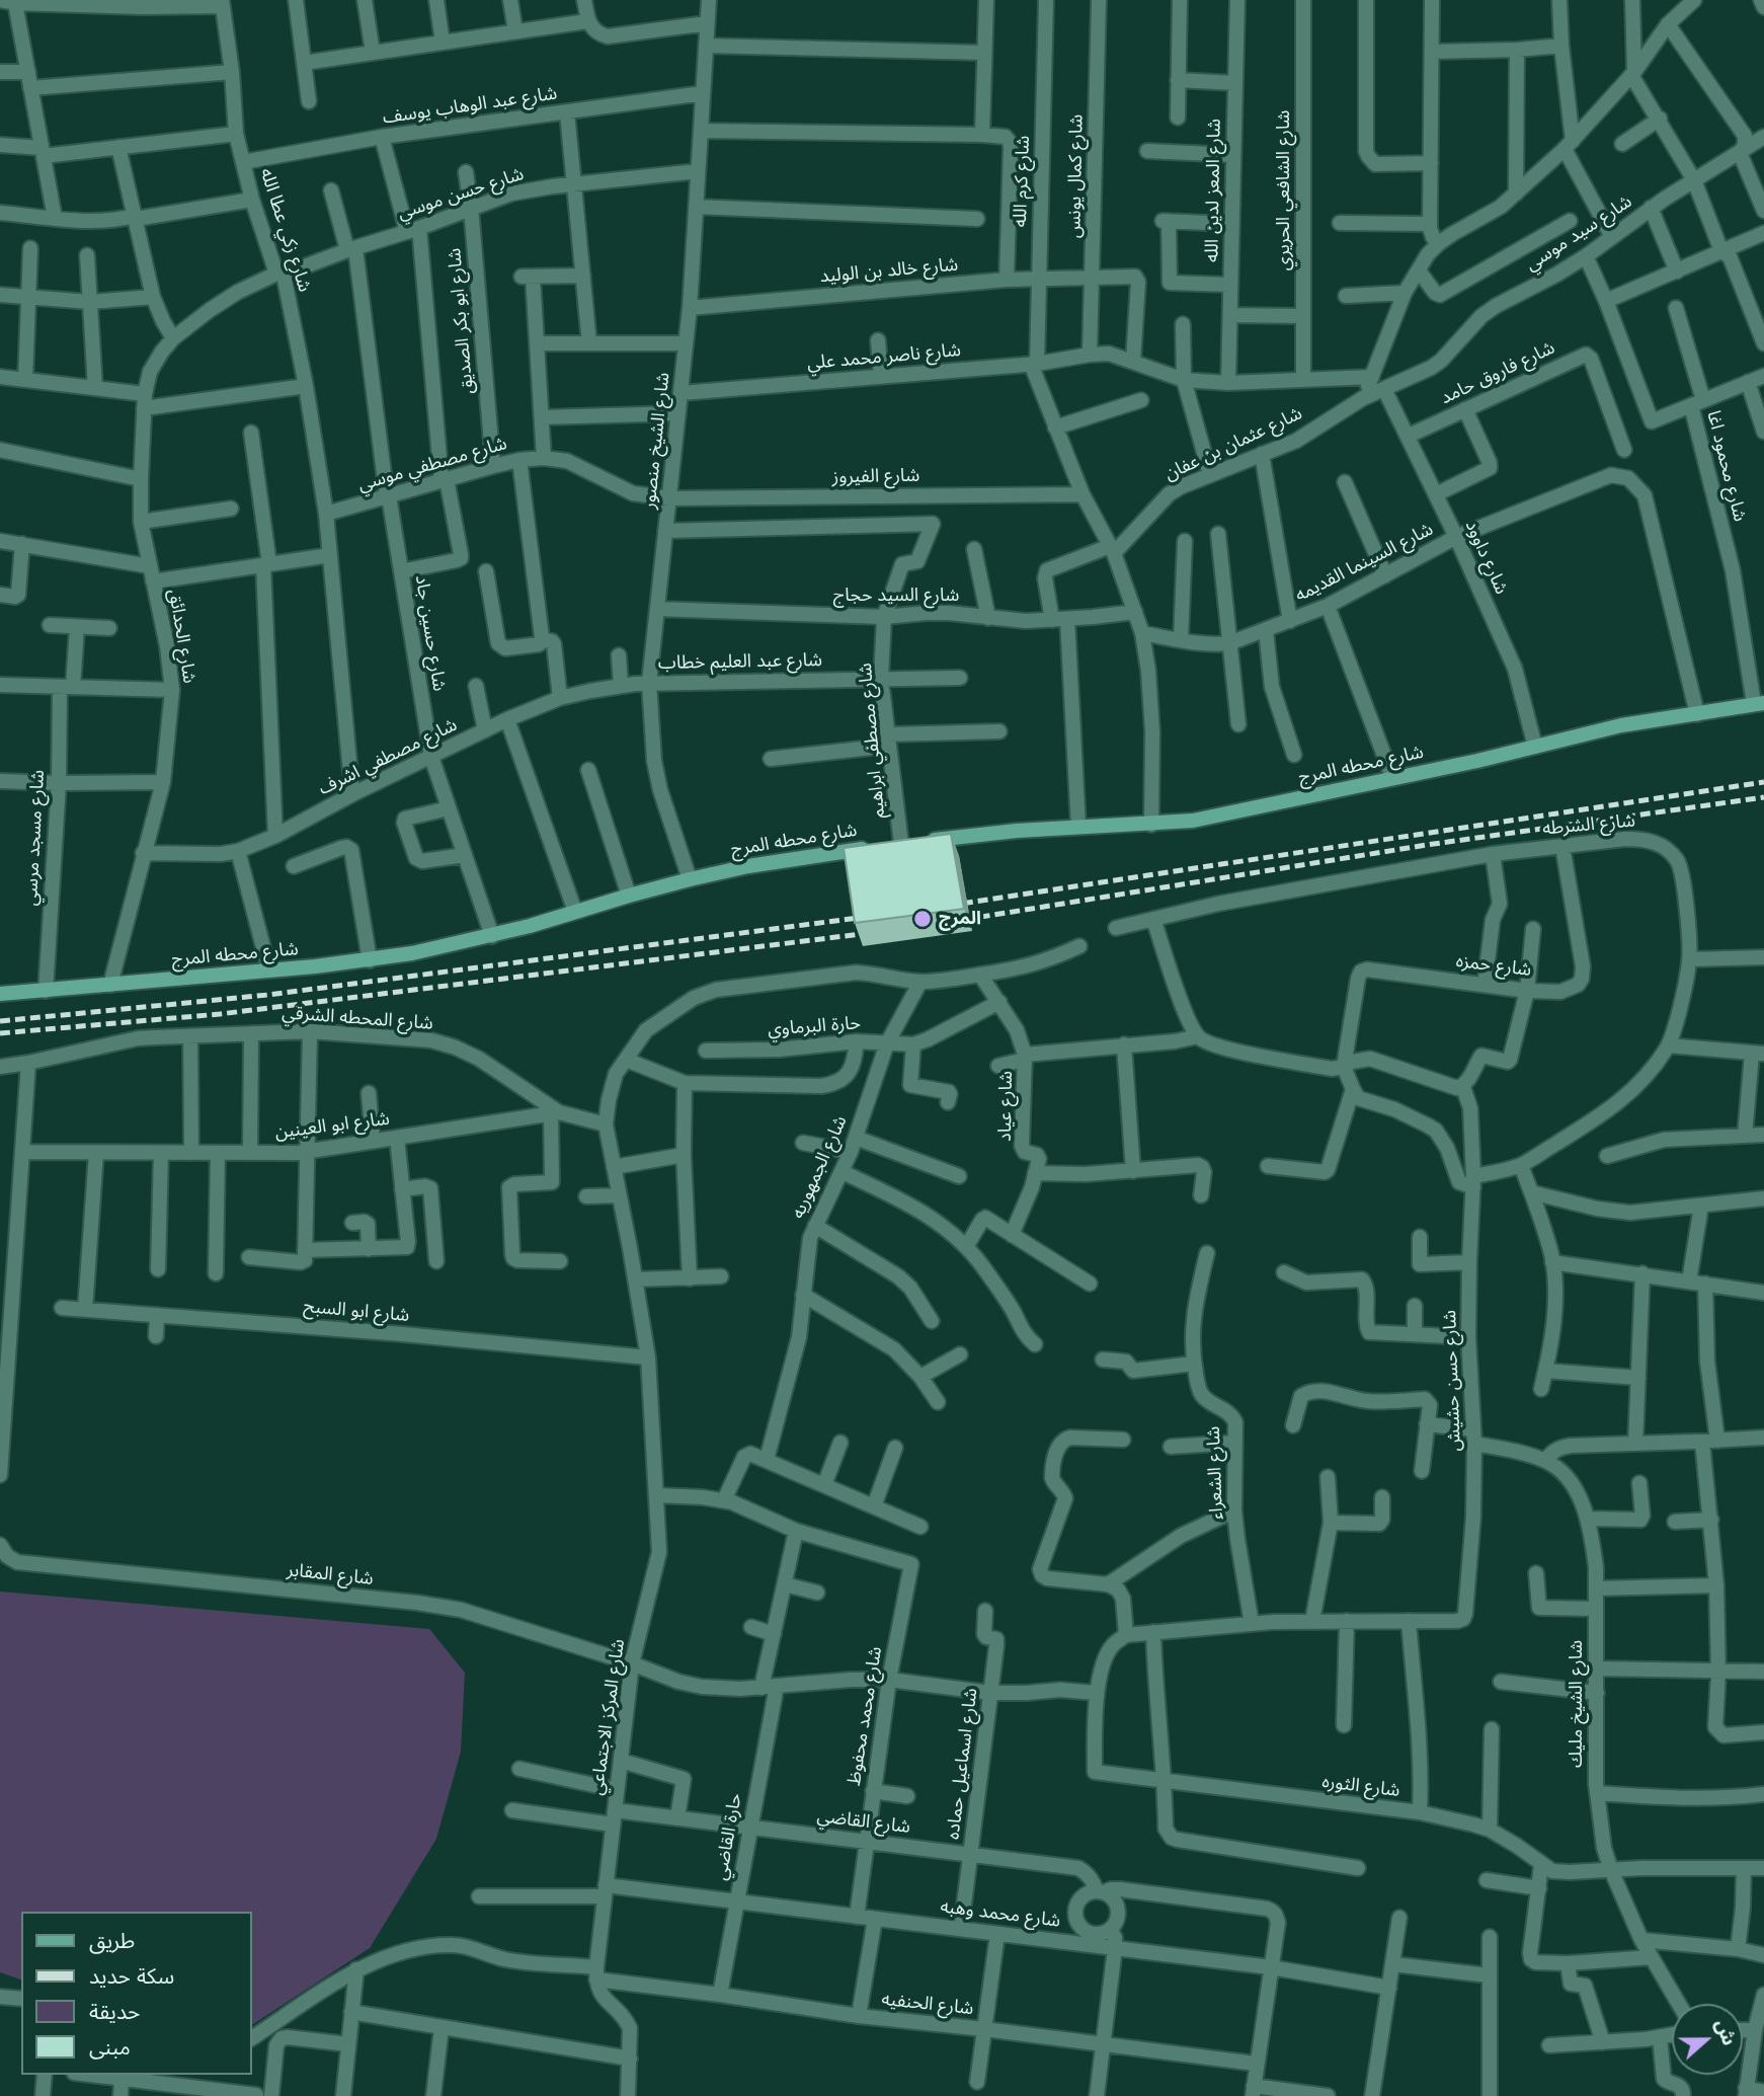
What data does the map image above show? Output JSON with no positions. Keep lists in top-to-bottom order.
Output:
{
  "streets": {
    "main road": ["شارع محطه المرج"],
    "street": [
      "شارع عبد الوهاب يوسف",
      "شارع كمال يونس",
      "شارع كرم الله",
      "شارع المعز لدين الله",
      "شارع الشافعي الحريري",
      "شارع حسن موسي",
      "شارع زكي عطا الله",
      "شارع سيد موسي",
      "شارع خالد بن الوليد",
      "شارع ابو بكر الصديق",
      "شارع ناصر محمد علي",
      "شارع فاروق حامد",
      "شارع الشيخ منصور",
      "شارع عثمان بن عفان",
      "شارع مصطفي موسي",
      "شارع محمود اغا",
      "شارع الفيروز",
      "شارع داوود",
      "شارع السينما القديمه",
      "شارع السيد حجاج",
      "شارع حسين جاد",
      "شارع الحدائق",
      "شارع عبد العليم خطاب",
      "شارع مصطفي ابراهيم",
      "شارع مصطفي اشرف",
      "شارع الشرطه",
      "شارع مسجد مرسي",
      "شارع حمزه",
      "شارع المحطه الشرقي",
      "حارة البرماوي",
      "شارع عياد",
      "شارع ابو العينين",
      "شارع الجمهوريه",
      "شارع ابو السبح",
      "شارع حسن حشيش",
      "شارع الشعراء",
      "شارع المقابر",
      "شارع الشيخ مليك",
      "شارع محمد محفوظ",
      "شارع المركز الاجتماعي",
      "شارع اسماعيل حماده",
      "شارع الثوره",
      "شارع القاضي",
      "حارة القاضي",
      "شارع محمد وهبه",
      "شارع الحنفيه"
    ]
  },
  "crossings": [
    ["شارع عبد الوهاب يوسف", "شارع زكي عطا الله"],
    ["شارع عبد الوهاب يوسف", "شارع الشيخ منصور"],
    ["شارع كمال يونس", "شارع خالد بن الوليد"],
    ["شارع كمال يونس", "شارع ناصر محمد علي"],
    ["شارع كرم الله", "شارع خالد بن الوليد"],
    ["شارع كرم الله", "شارع ناصر محمد علي"],
    ["شارع المعز لدين الله", "شارع ناصر محمد علي"],
    ["شارع الشافعي الحريري", "شارع ناصر محمد علي"],
    ["شارع حسن موسي", "شارع زكي عطا الله"],
    ["شارع حسن موسي", "شارع ابو بكر الصديق"],
    ["شارع حسن موسي", "شارع الشيخ منصور"],
    ["شارع حسن موسي", "شارع حسين جاد"],
    ["شارع حسن موسي", "شارع الحدائق"],
    ["شارع زكي عطا الله", "شارع مصطفي موسي"],
    ["شارع زكي عطا الله", "شارع الحدائق"],
    ["شارع زكي عطا الله", "شارع مصطفي اشرف"],
    ["شارع سيد موسي", "شارع عثمان بن عفان"],
    ["شارع سيد موسي", "شارع داوود"],
    ["شارع خالد بن الوليد", "شارع ناصر محمد علي"],
    ["شارع خالد بن الوليد", "شارع الشيخ منصور"],
    ["شارع ابو بكر الصديق", "شارع مصطفي موسي"],
    ["شارع ناصر محمد علي", "شارع الشيخ منصور"],
    ["شارع فاروق حامد", "شارع داوود"],
    ["شارع الشيخ منصور", "شارع مصطفي موسي"],
    ["شارع الشيخ منصور", "شارع الفيروز"],
    ["شارع الشيخ منصور", "شارع السيد حجاج"],
    ["شارع الشيخ منصور", "شارع عبد العليم خطاب"],
    ["شارع الشيخ منصور", "شارع مصطفي ابراهيم"],
    ["شارع الشيخ منصور", "شارع مصطفي اشرف"],
    ["شارع الشيخ منصور", "شارع محطه المرج"],
    ["شارع عثمان بن عفان", "شارع داوود"],
    ["شارع مصطفي موسي", "شارع الفيروز"],
    ["شارع مصطفي موسي", "شارع حسين جاد"],
    ["شارع محمود اغا", "شارع محطه المرج"],
    ["شارع داوود", "شارع السينما القديمه"],
    ["شارع داوود", "شارع محطه المرج"],
    ["شارع السينما القديمه", "شارع محطه المرج"],
    ["شارع السيد حجاج", "شارع مصطفي ابراهيم"],
    ["شارع حسين جاد", "شارع مصطفي اشرف"],
    ["شارع حسين جاد", "شارع محطه المرج"],
    ["شارع الحدائق", "شارع مصطفي اشرف"],
    ["شارع الحدائق", "شارع محطه المرج"],
    ["شارع عبد العليم خطاب", "شارع مصطفي ابراهيم"],
    ["شارع عبد العليم خطاب", "شارع مصطفي اشرف"],
    ["شارع مصطفي ابراهيم", "شارع محطه المرج"],
    ["شارع محطه المرج", "شارع مسجد مرسي"],
    ["شارع الشرطه", "شارع حمزه"],
    ["شارع الشرطه", "شارع حسن حشيش"],
    ["شارع المحطه الشرقي", "شارع ابو العينين"],
    ["شارع المحطه الشرقي", "شارع المركز الاجتماعي"],
    ["حارة البرماوي", "شارع عياد"],
    ["حارة البرماوي", "شارع الجمهوريه"],
    ["شارع ابو السبح", "شارع المركز الاجتماعي"],
    ["شارع حسن حشيش", "شارع الشعراء"],
    ["شارع حسن حشيش", "شارع الشيخ مليك"],
    ["شارع المقابر", "شارع محمد محفوظ"],
    ["شارع المقابر", "شارع المركز الاجتماعي"],
    ["شارع المقابر", "شارع اسماعيل حماده"],
    ["شارع المقابر", "شارع الثوره"],
    ["شارع المقابر", "حارة القاضي"],
    ["شارع الشيخ مليك", "شارع الثوره"],
    ["شارع محمد محفوظ", "شارع القاضي"],
    ["شارع محمد محفوظ", "حارة القاضي"],
    ["شارع محمد محفوظ", "شارع محمد وهبه"],
    ["شارع المركز الاجتماعي", "شارع القاضي"],
    ["شارع المركز الاجتماعي", "شارع محمد وهبه"],
    ["شارع المركز الاجتماعي", "شارع الحنفيه"],
    ["شارع اسماعيل حماده", "شارع القاضي"],
    ["شارع اسماعيل حماده", "شارع محمد وهبه"],
    ["شارع القاضي", "حارة القاضي"],
    ["حارة القاضي", "شارع محمد وهبه"],
    ["حارة القاضي", "شارع الحنفيه"]
  ],
  "places": ["المرج"],
  "legend": [
    "طريق",
    "سكة حديد",
    "حديقة",
    "مبنى"
  ],
  "north": "right"
}
